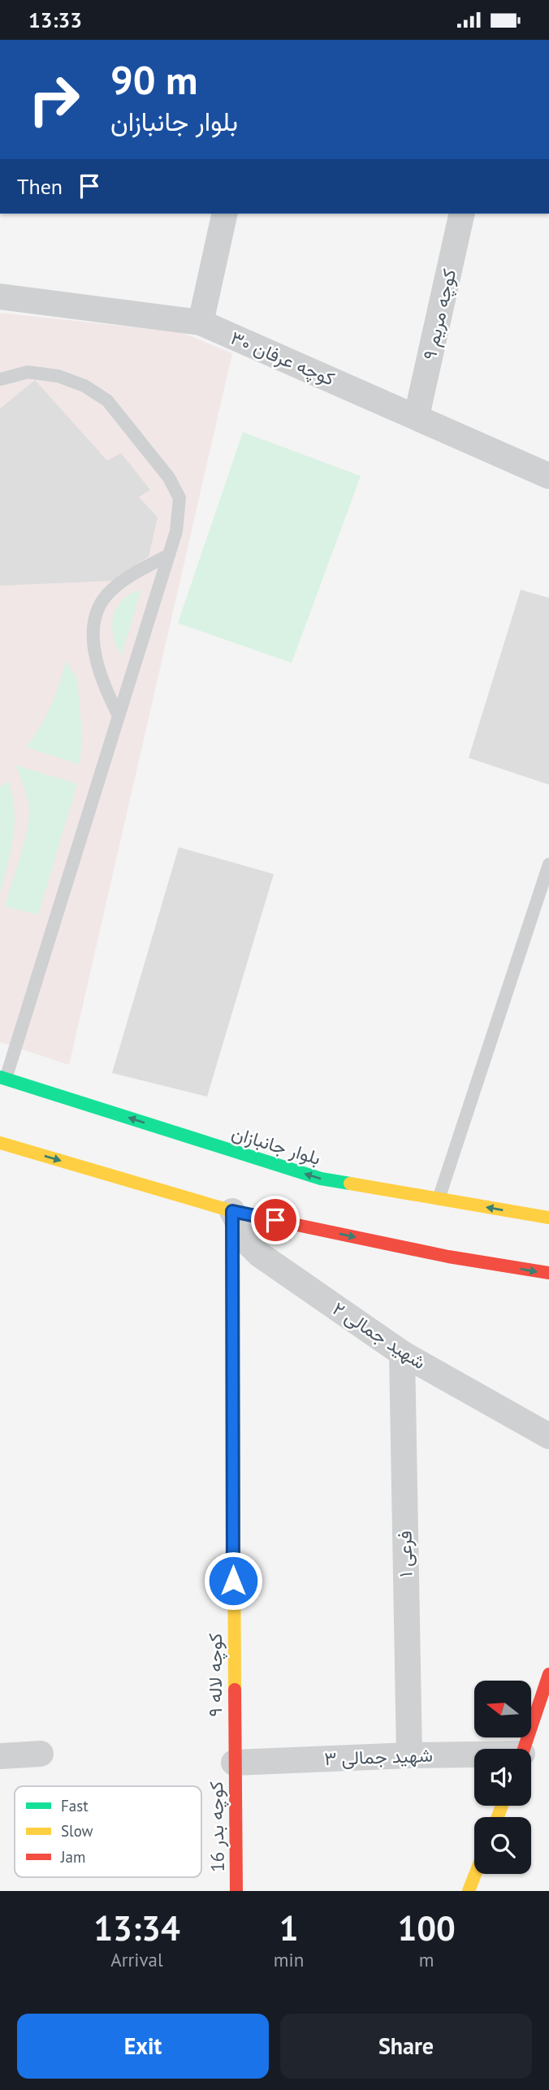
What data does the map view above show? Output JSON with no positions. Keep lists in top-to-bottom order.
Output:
{
  "streets": {
    "street": [
      "کوچه مریم ۹",
      "کوچه عرفان ۳۰",
      "بلوار جانبازان",
      "شهید جمالی ۲",
      "فرعی ۱",
      "کوچه لاله ۹",
      "شهید جمالی ۳",
      "کوچه بدر 16"
    ]
  },
  "crossings": [
    ["کوچه مریم ۹", "کوچه عرفان ۳۰"],
    ["شهید جمالی ۲", "فرعی ۱"],
    ["شهید جمالی ۲", "کوچه لاله ۹"],
    ["فرعی ۱", "شهید جمالی ۳"],
    ["کوچه لاله ۹", "شهید جمالی ۳"],
    ["کوچه لاله ۹", "کوچه بدر 16"],
    ["شهید جمالی ۳", "کوچه بدر 16"]
  ],
  "legend": ["Fast", "Slow", "Jam"],
  "north": "left",
  "page": {
    "status": "13:33",
    "turn": ["90 m", "بلوار جانبازان"],
    "then": "Then",
    "eta": [
      "13:34",
      "Arrival",
      "1",
      "min",
      "100",
      "m"
    ],
    "buttons": ["Exit", "Share"]
  }
}
